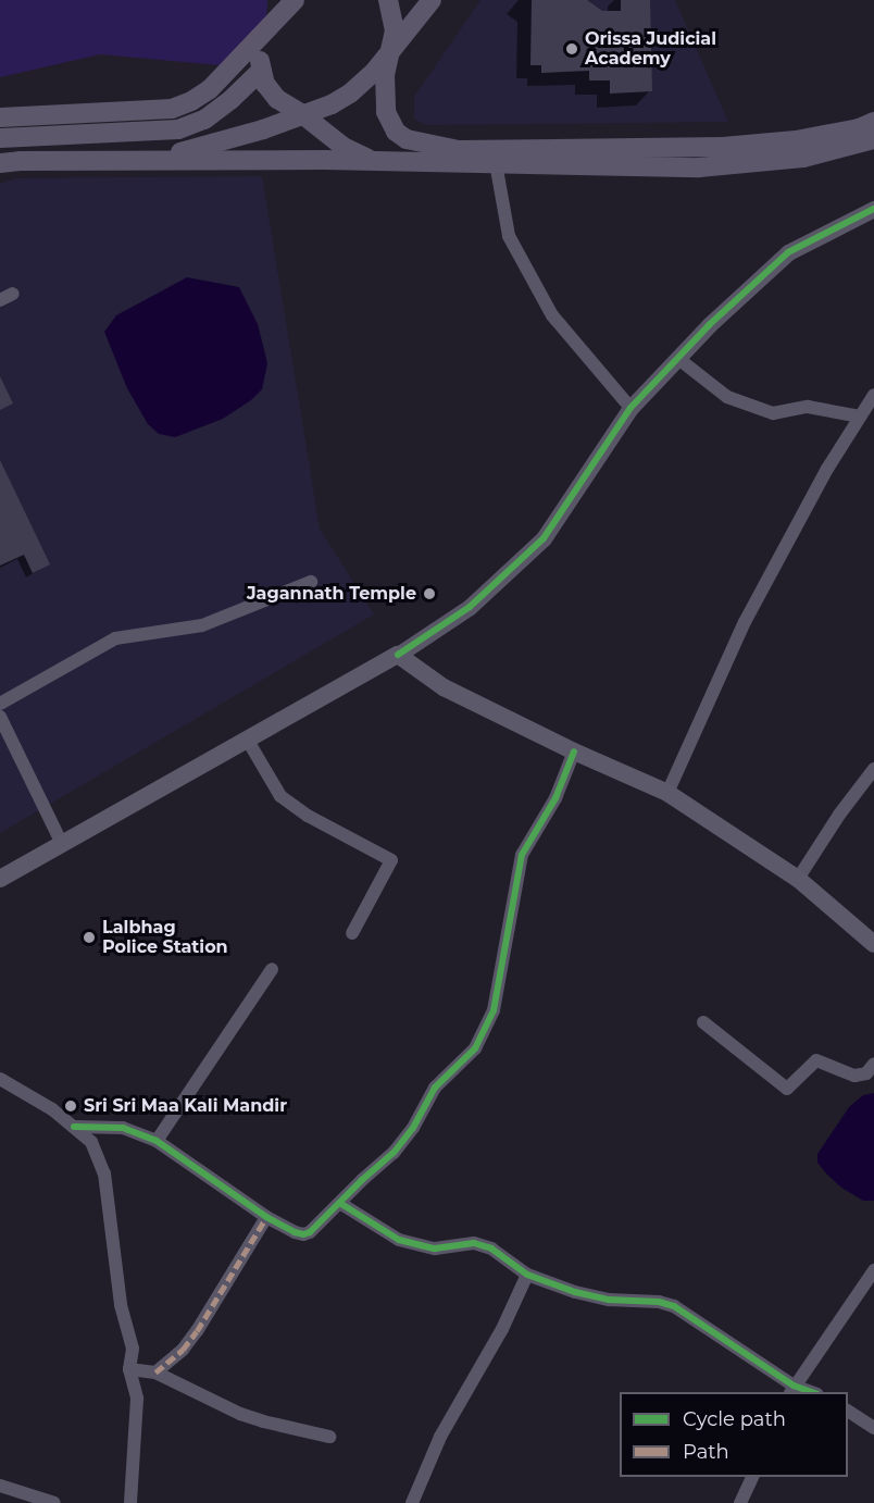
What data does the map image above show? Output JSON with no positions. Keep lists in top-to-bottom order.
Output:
{
  "places": [
    "Orissa Judicial Academy",
    "Jagannath Temple",
    "Lalbhag Police Station",
    "Sri Sri Maa Kali Mandir"
  ],
  "legend": ["Cycle path", "Path"]
}
